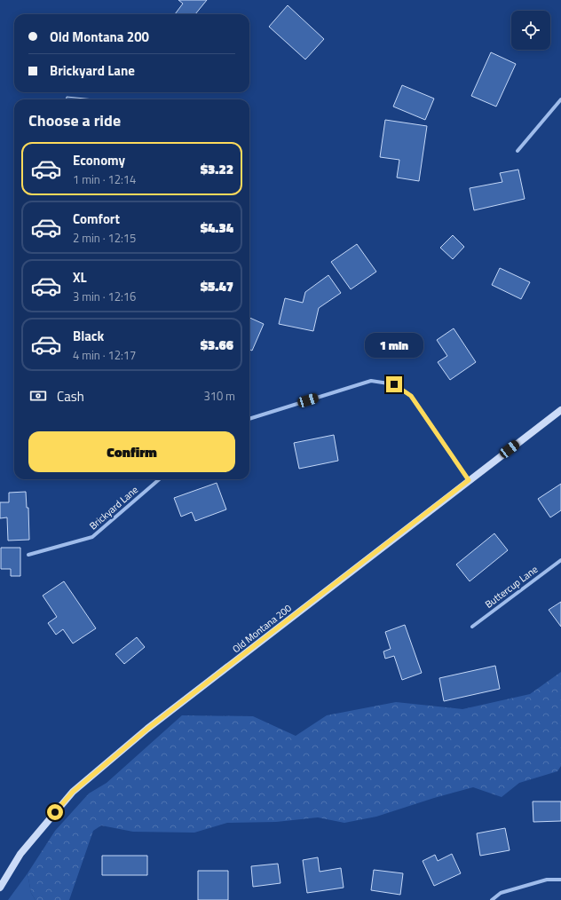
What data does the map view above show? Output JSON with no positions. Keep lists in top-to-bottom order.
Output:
{
  "streets": {
    "main road": ["Old Montana 200"],
    "street": ["Brickyard Lane", "Buttercup Lane"]
  },
  "page": {
    "banner": ["Old Montana 200", "Brickyard Lane"],
    "heading": "Choose a ride",
    "list": [
      {
        "name": "Economy",
        "note": "1 min · 12:14",
        "value": "$3.22"
      },
      {
        "name": "Comfort",
        "note": "2 min · 12:15",
        "value": "$4.34"
      },
      {
        "name": "XL",
        "note": "3 min · 12:16",
        "value": "$5.47"
      },
      {
        "name": "Black",
        "note": "4 min · 12:17",
        "value": "$3.66"
      }
    ],
    "bubble": "1 min",
    "pay": ["Cash", "310 m"],
    "buttons": "Confirm"
  }
}
